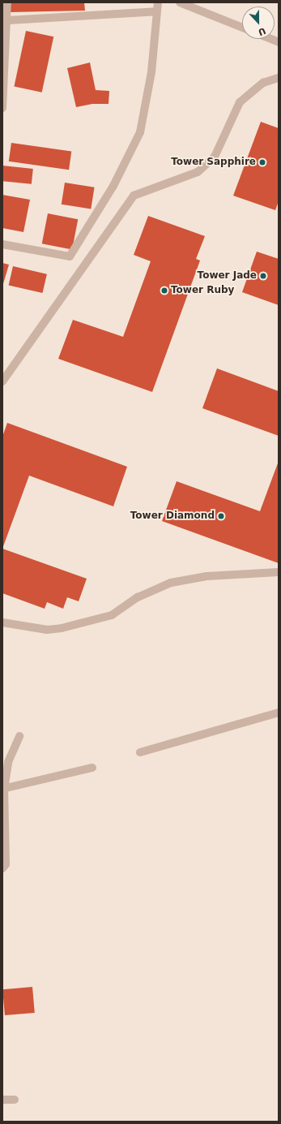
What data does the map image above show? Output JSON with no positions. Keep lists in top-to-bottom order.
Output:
{
  "places": [
    "Tower Sapphire",
    "Tower Jade",
    "Tower Ruby",
    "Tower Diamond"
  ],
  "north": "bottom"
}
